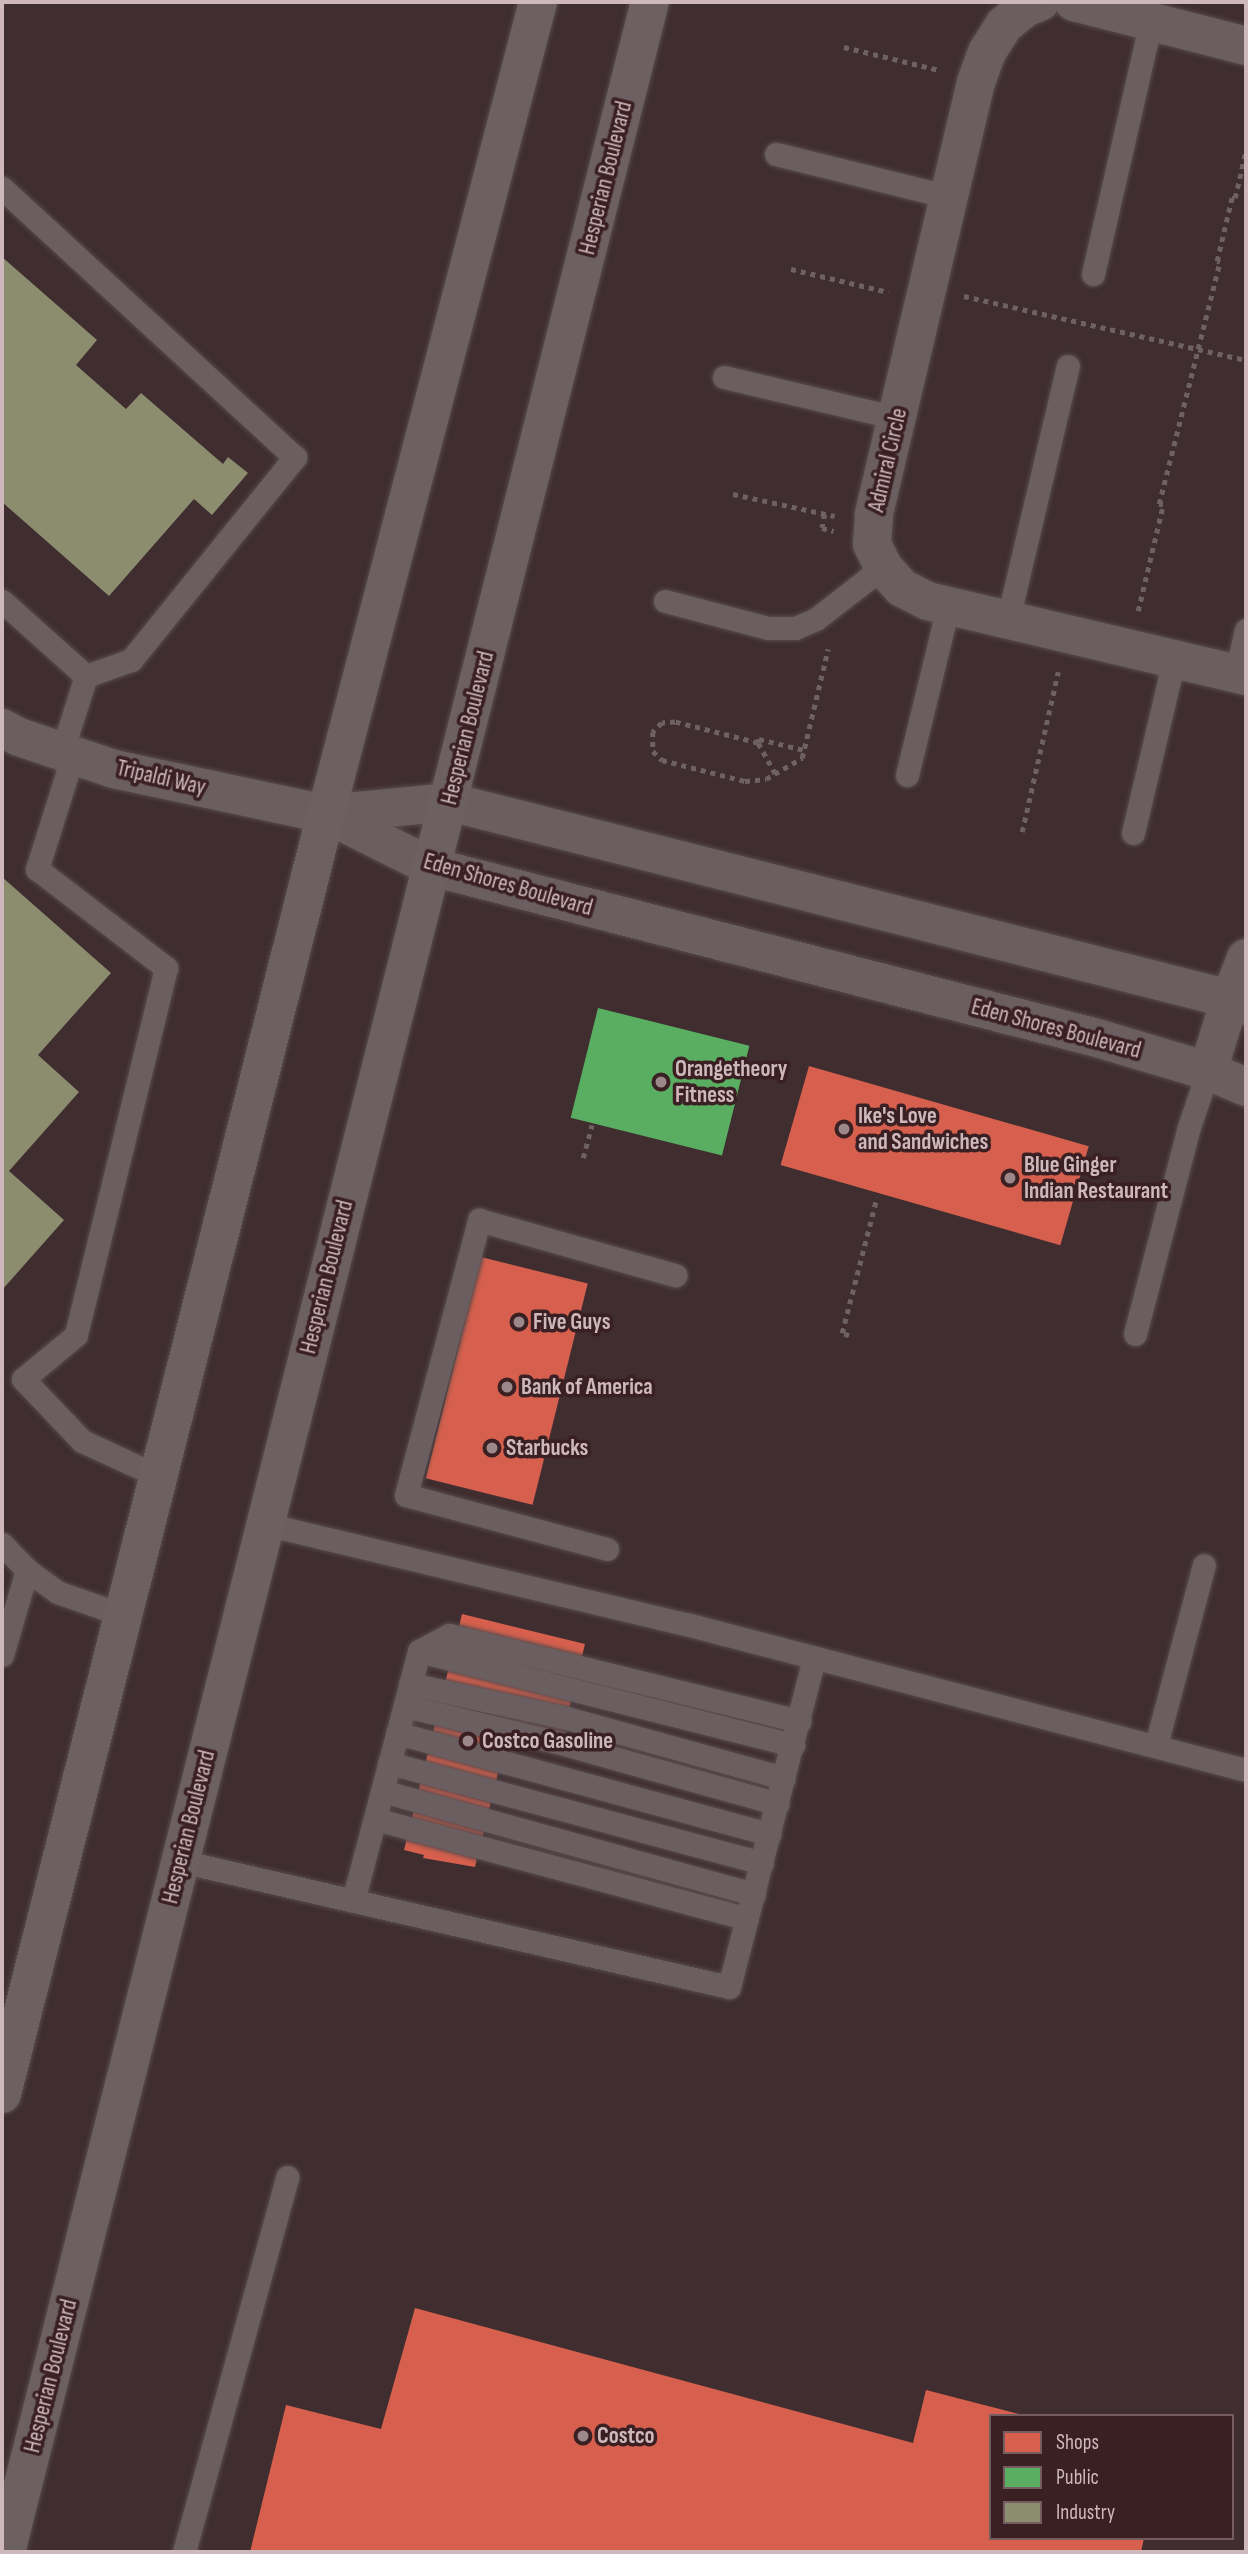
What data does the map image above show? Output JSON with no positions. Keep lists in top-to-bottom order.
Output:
{
  "streets": {
    "main road": ["Hesperian Boulevard"],
    "street": ["Admiral Circle", "Tripaldi Way", "Eden Shores Boulevard"]
  },
  "crossings": [
    ["Hesperian Boulevard", "Eden Shores Boulevard"],
    ["Tripaldi Way", "Eden Shores Boulevard"]
  ],
  "places": [
    "Orangetheory Fitness",
    "Ike's Love and Sandwiches",
    "Blue Ginger Indian Restaurant",
    "Five Guys",
    "Bank of America",
    "Starbucks",
    "Costco Gasoline",
    "Costco"
  ],
  "legend": ["Shops", "Public", "Industry"]
}
